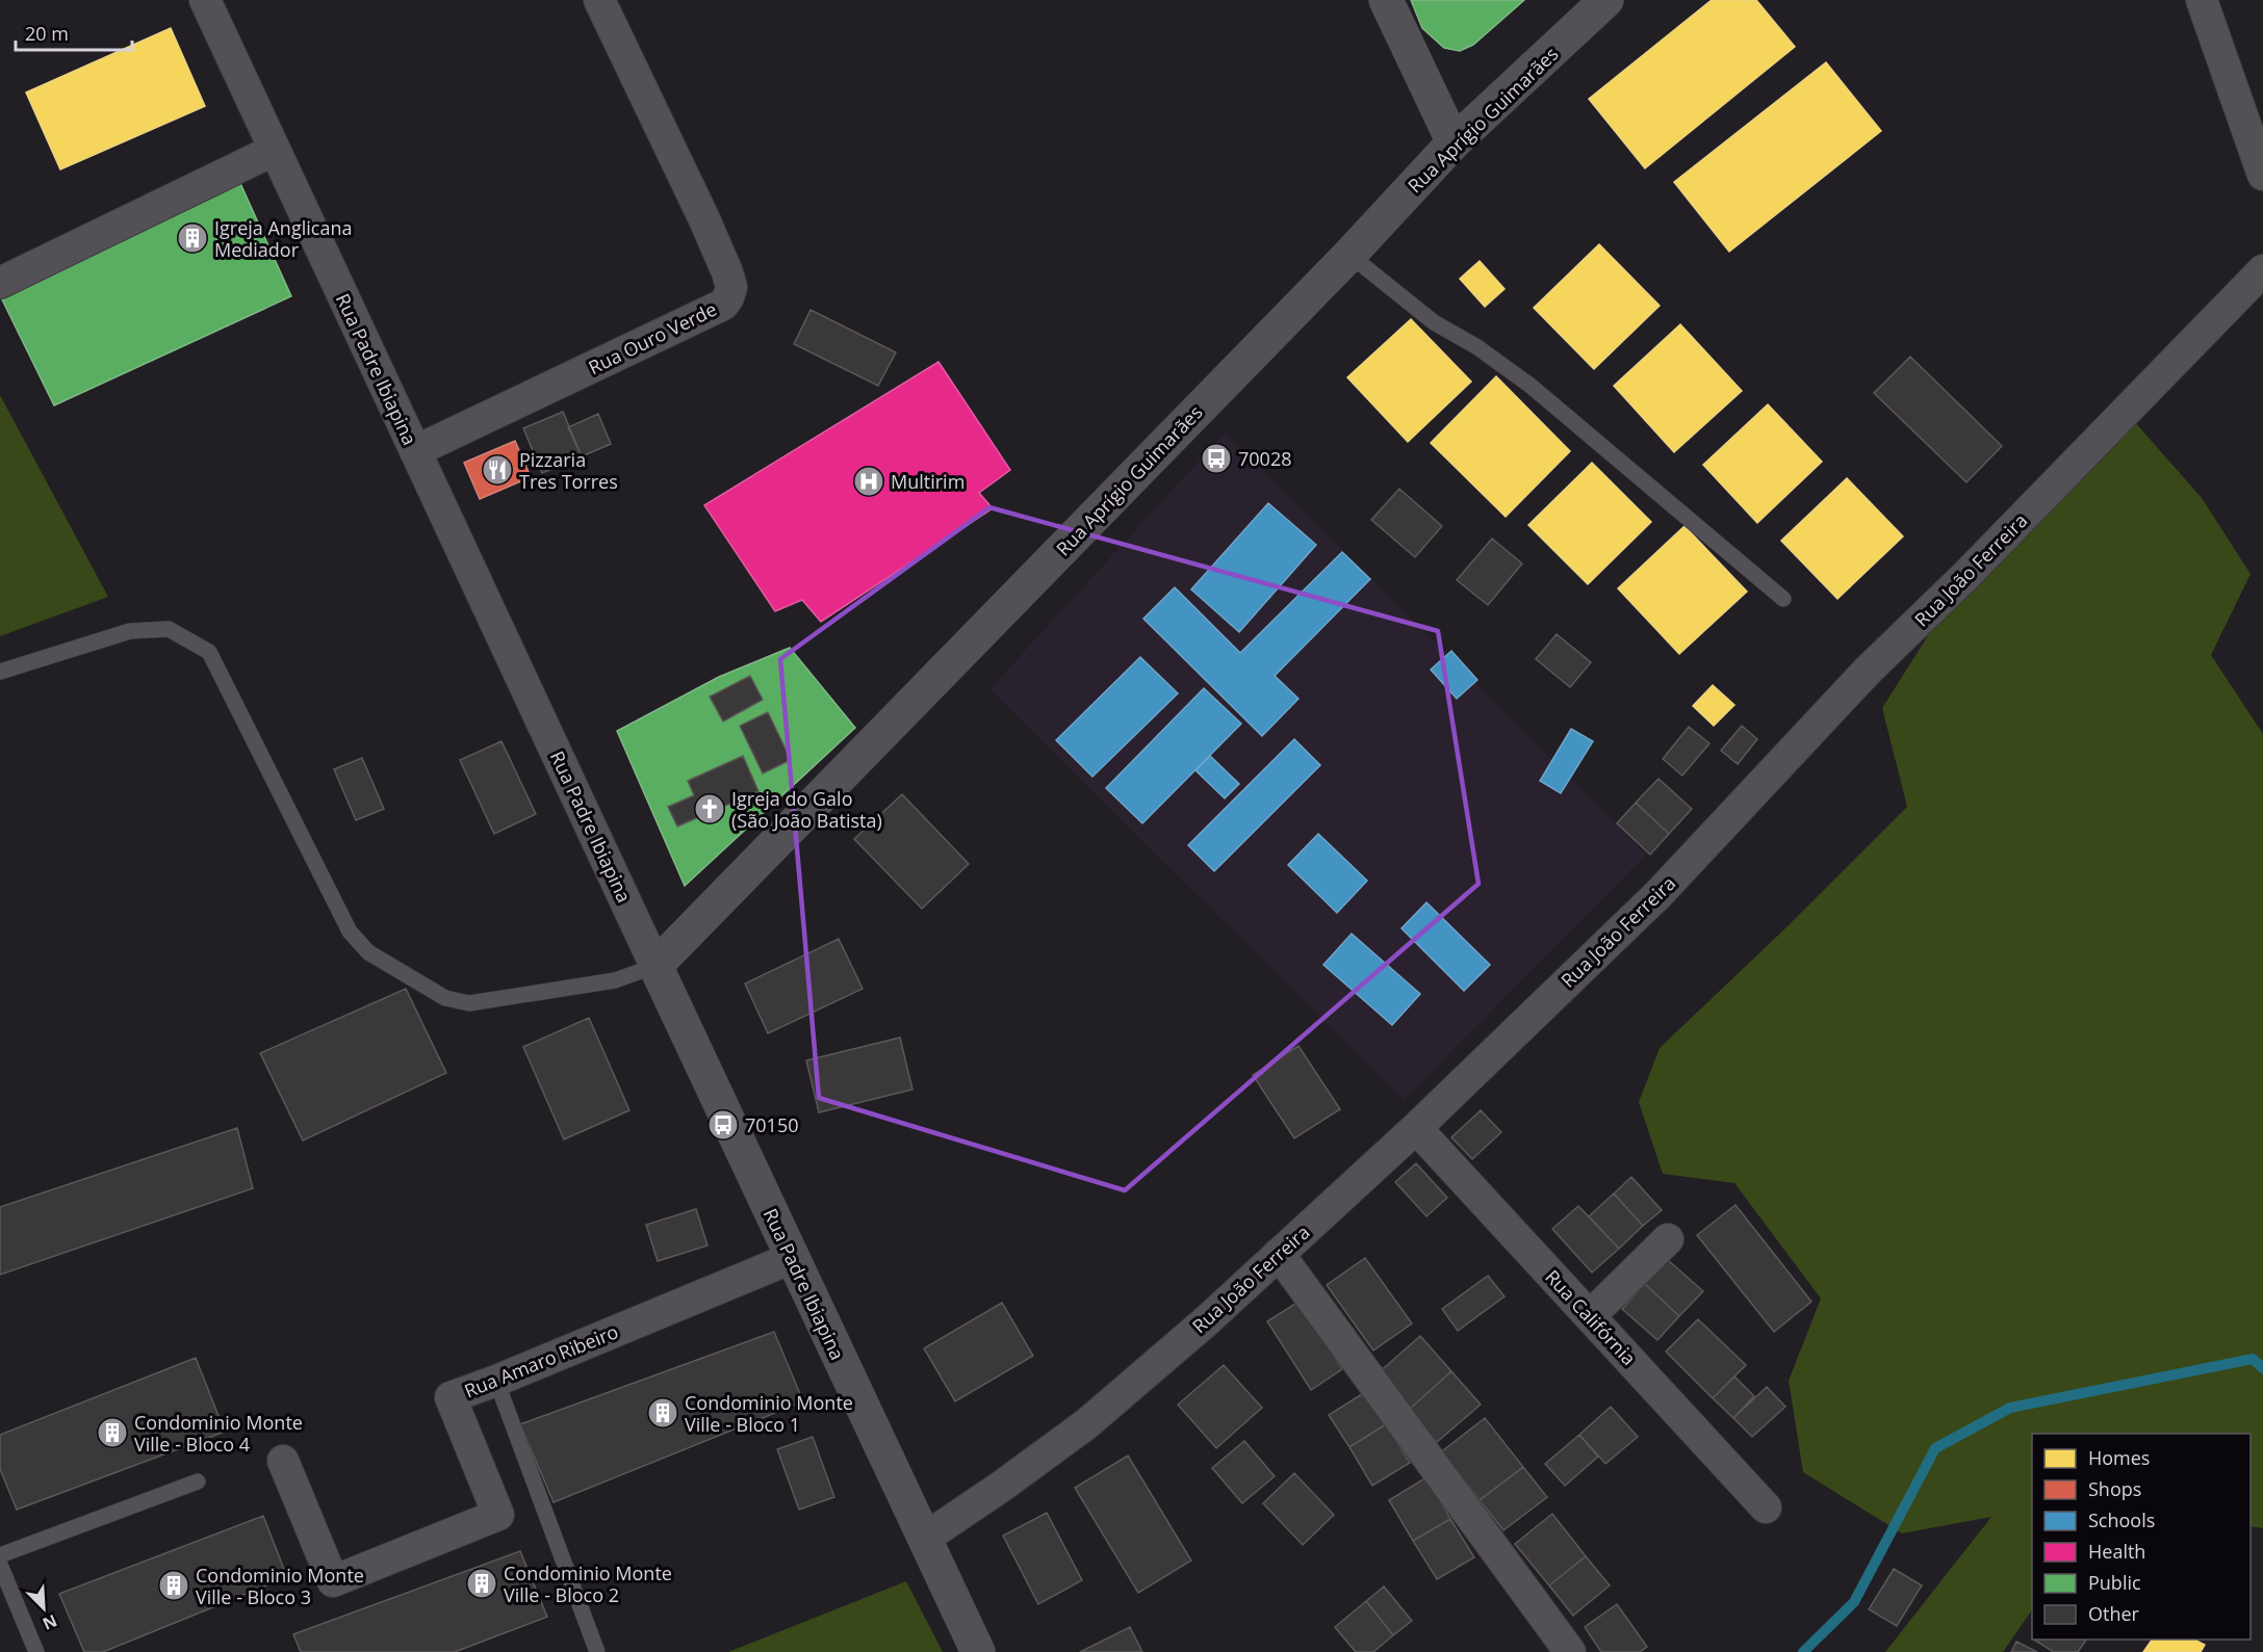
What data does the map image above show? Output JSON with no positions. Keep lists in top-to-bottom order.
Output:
{
  "streets": {
    "street": [
      "Rua Aprígio Guimarães",
      "Rua Ouro Verde",
      "Rua Padre Ibiapina",
      "Rua João Ferreira",
      "Rua Califórnia",
      "Rua Amaro Ribeiro"
    ]
  },
  "crossings": [
    ["Rua Aprígio Guimarães", "Rua Padre Ibiapina"],
    ["Rua Ouro Verde", "Rua Padre Ibiapina"],
    ["Rua Padre Ibiapina", "Rua João Ferreira"],
    ["Rua Padre Ibiapina", "Rua Amaro Ribeiro"],
    ["Rua João Ferreira", "Rua Califórnia"]
  ],
  "places": {
    "building": [
      "Igreja Anglicana Mediador",
      "Condominio Monte Ville - Bloco 1",
      "Condominio Monte Ville - Bloco 4",
      "Condominio Monte Ville - Bloco 2",
      "Condominio Monte Ville - Bloco 3"
    ],
    "bus stop": ["70028", "70150"],
    "restaurant": ["Pizzaria Tres Torres"],
    "hospital": ["Multirim"],
    "church": ["Igreja do Galo (São João Batista)"]
  },
  "legend": [
    "Homes",
    "Shops",
    "Schools",
    "Health",
    "Public",
    "Other"
  ],
  "scale_bar": "20 m",
  "north": "bottom right"
}
